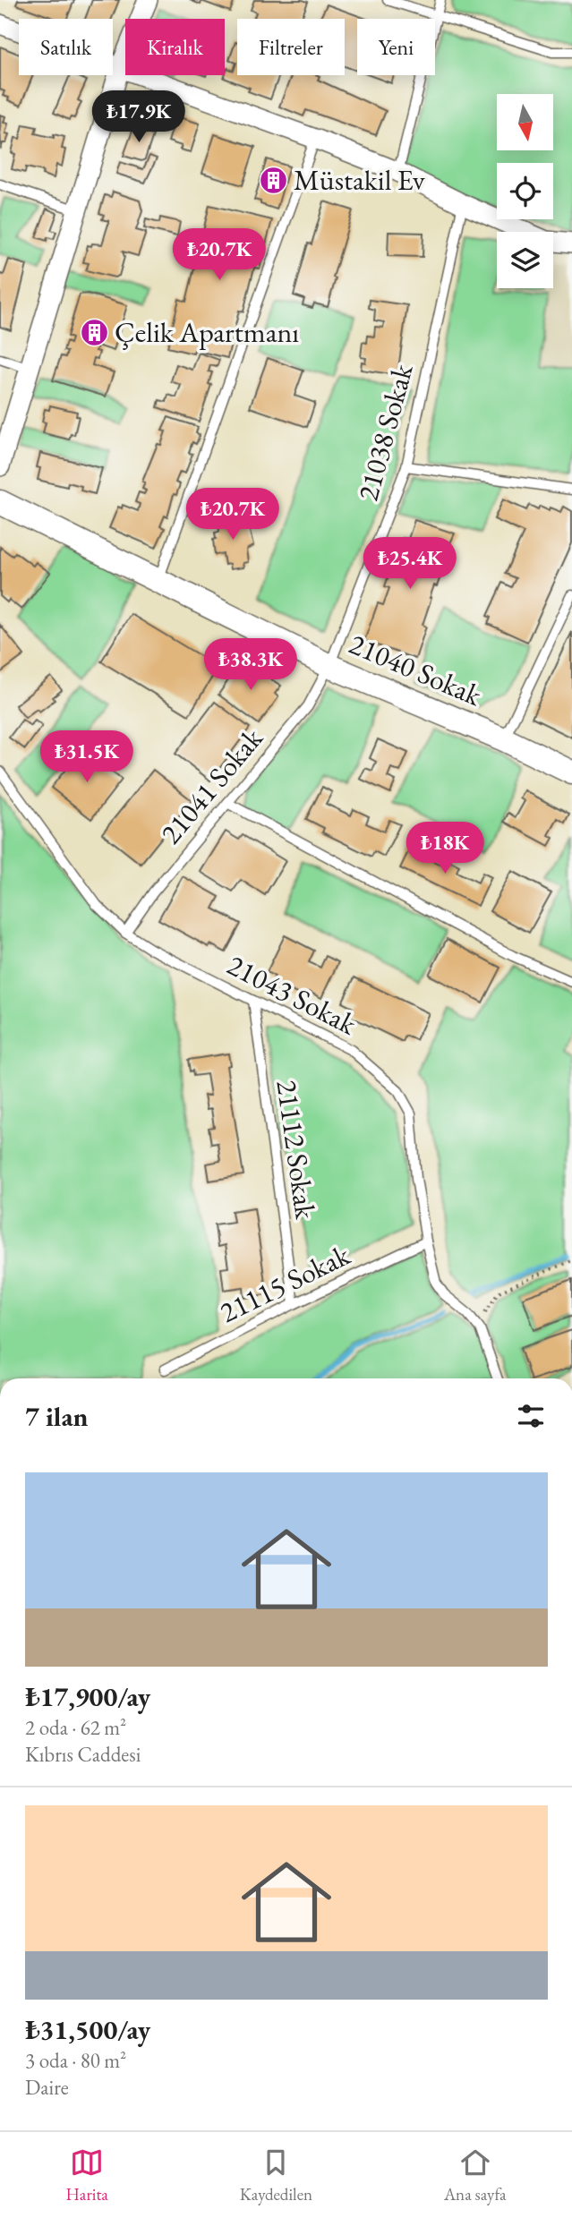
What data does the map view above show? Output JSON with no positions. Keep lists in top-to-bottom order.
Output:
{
  "streets": {
    "street": ["21040 Sokak"],
    "lane": [
      "21038 Sokak",
      "21041 Sokak",
      "21043 Sokak",
      "21112 Sokak",
      "21115 Sokak"
    ]
  },
  "crossings": [
    ["21038 Sokak", "21040 Sokak"],
    ["21038 Sokak", "21041 Sokak"],
    ["21040 Sokak", "21041 Sokak"],
    ["21041 Sokak", "21043 Sokak"],
    ["21043 Sokak", "21112 Sokak"],
    ["21043 Sokak", "21115 Sokak"],
    ["21112 Sokak", "21115 Sokak"]
  ],
  "places": {
    "building": ["Müstakil Ev", "Çelik Apartmanı"]
  },
  "north": "bottom",
  "page": {
    "chip": [
      "Satılık",
      "Kiralık",
      "Filtreler",
      "Yeni"
    ],
    "price": [
      "₺17.9K",
      "₺20.7K",
      "₺20.7K",
      "₺25.4K",
      "₺38.3K",
      "₺31.5K",
      "₺18K"
    ],
    "heading": "7 ilan",
    "list": [
      {
        "name": "₺17,900/ay",
        "note": "2 oda · 62 m² · Kıbrıs Caddesi"
      },
      {
        "name": "₺31,500/ay",
        "note": "3 oda · 80 m² · Daire"
      }
    ],
    "tabs": ["Harita", "Kaydedilen", "Ana sayfa"]
  }
}
